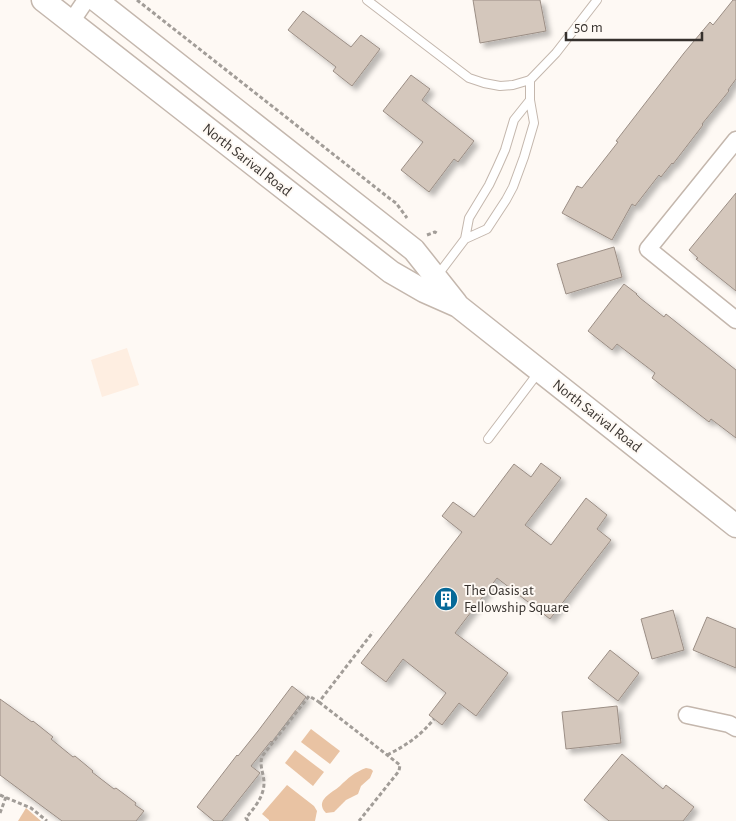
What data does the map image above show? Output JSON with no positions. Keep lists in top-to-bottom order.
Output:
{
  "streets": {
    "main road": ["North Sarival Road"]
  },
  "places": {
    "building": ["The Oasis at Fellowship Square"]
  },
  "scale_bar": "50 m"
}
